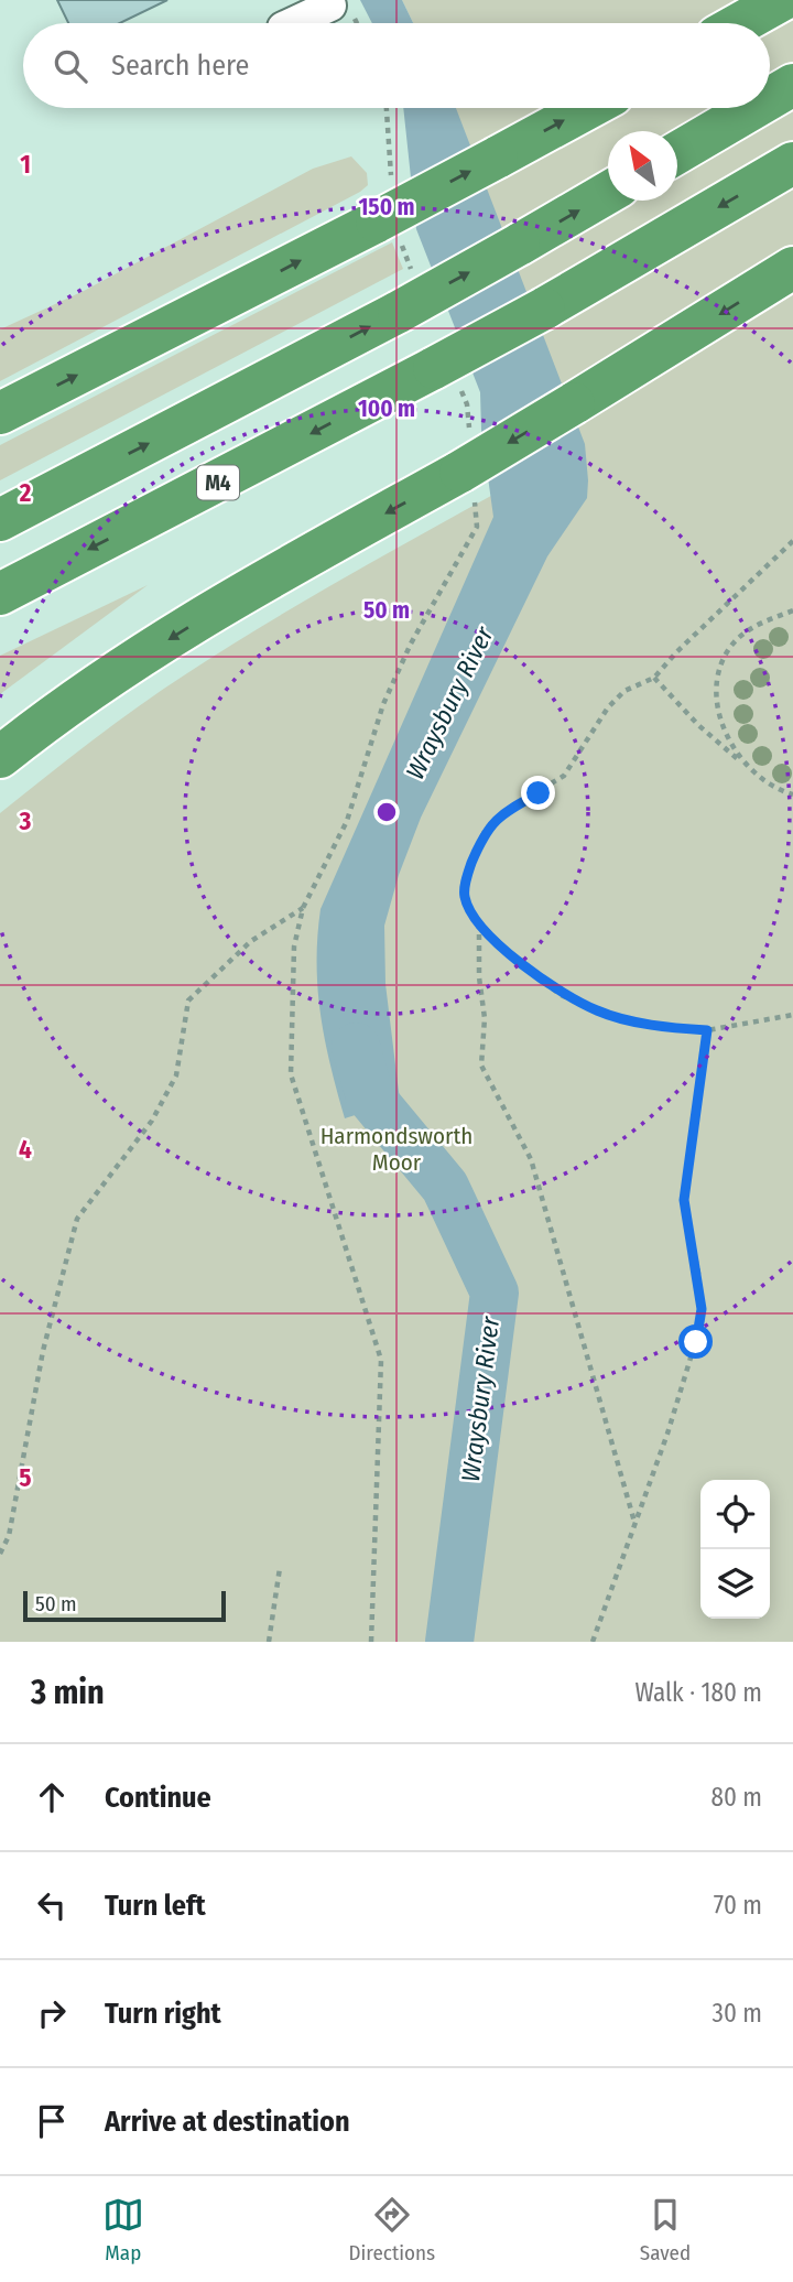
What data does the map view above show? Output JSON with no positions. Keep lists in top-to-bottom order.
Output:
{
  "streets": {
    "highway": ["M4"]
  },
  "water": ["Wraysbury River"],
  "parks": ["Harmondsworth Moor"],
  "scale_bar": "50 m",
  "north": "top left",
  "page": {
    "search": "Search here",
    "scale": "50 m",
    "heading": ["3 min", "Walk · 180 m"],
    "list": [
      ["Continue", "80 m"],
      ["Turn left", "70 m"],
      ["Turn right", "30 m"],
      "Arrive at destination"
    ],
    "nav": ["Map", "Directions", "Saved"]
  },
  "grid": {
    "rows": [
      "1",
      "2",
      "3",
      "4",
      "5"
    ]
  },
  "rings": ["150 m", "100 m", "50 m"]
}
